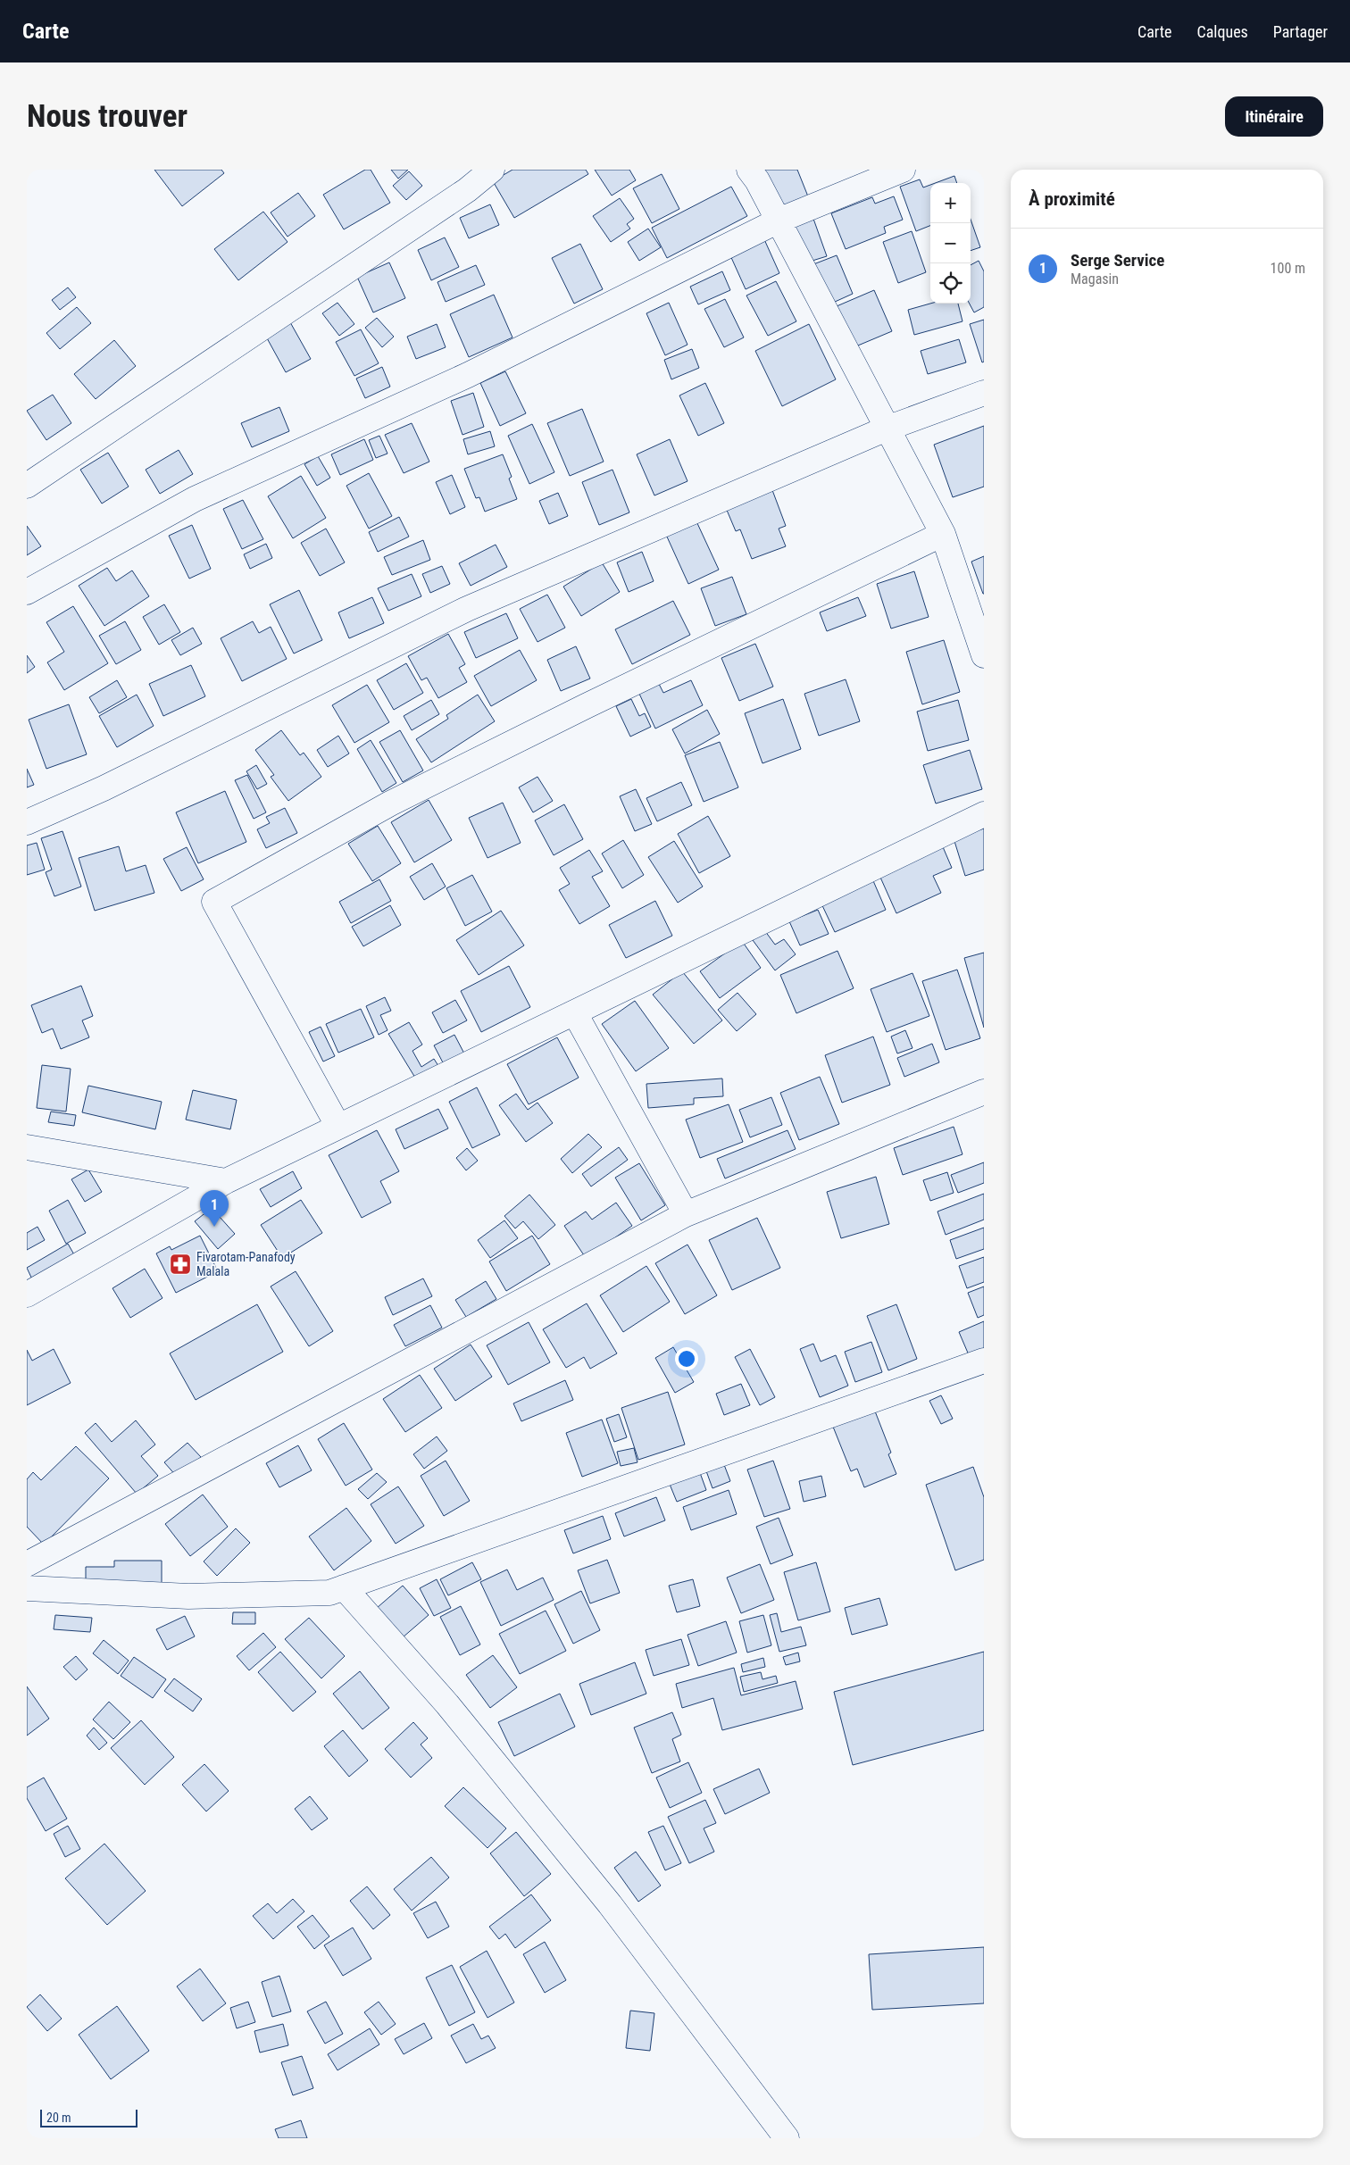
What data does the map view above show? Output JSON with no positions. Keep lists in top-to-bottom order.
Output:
{
  "places": {
    "pharmacy": ["Fivarotam-Panafody Malala"]
  },
  "scale_bar": "20 m",
  "page": {
    "header": "Carte",
    "nav": ["Carte", "Calques", "Partager"],
    "buttons": "Itinéraire",
    "title": "Nous trouver",
    "heading": "À proximité",
    "map_buttons": ["+", "−"],
    "list": [
      {
        "mark": "1",
        "name": "Serge Service",
        "note": "Magasin",
        "value": "100 m"
      }
    ],
    "pins": "1",
    "scale": "20 m"
  }
}
